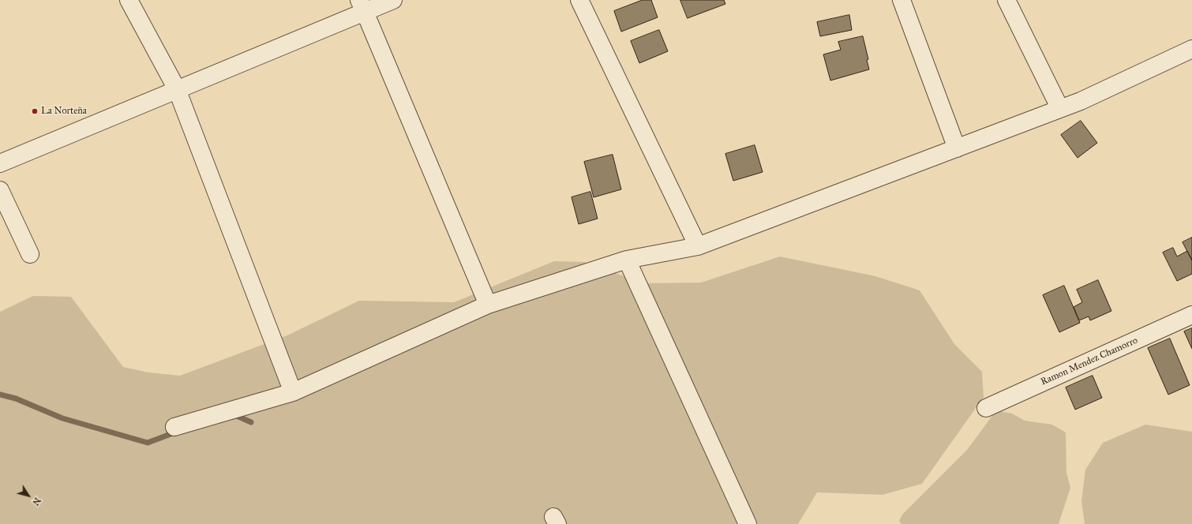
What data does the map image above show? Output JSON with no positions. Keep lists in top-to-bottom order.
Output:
{
  "streets": {
    "street": ["Ramon Mendez Chamorro"]
  },
  "places": ["La Norteña"],
  "north": "bottom right"
}
